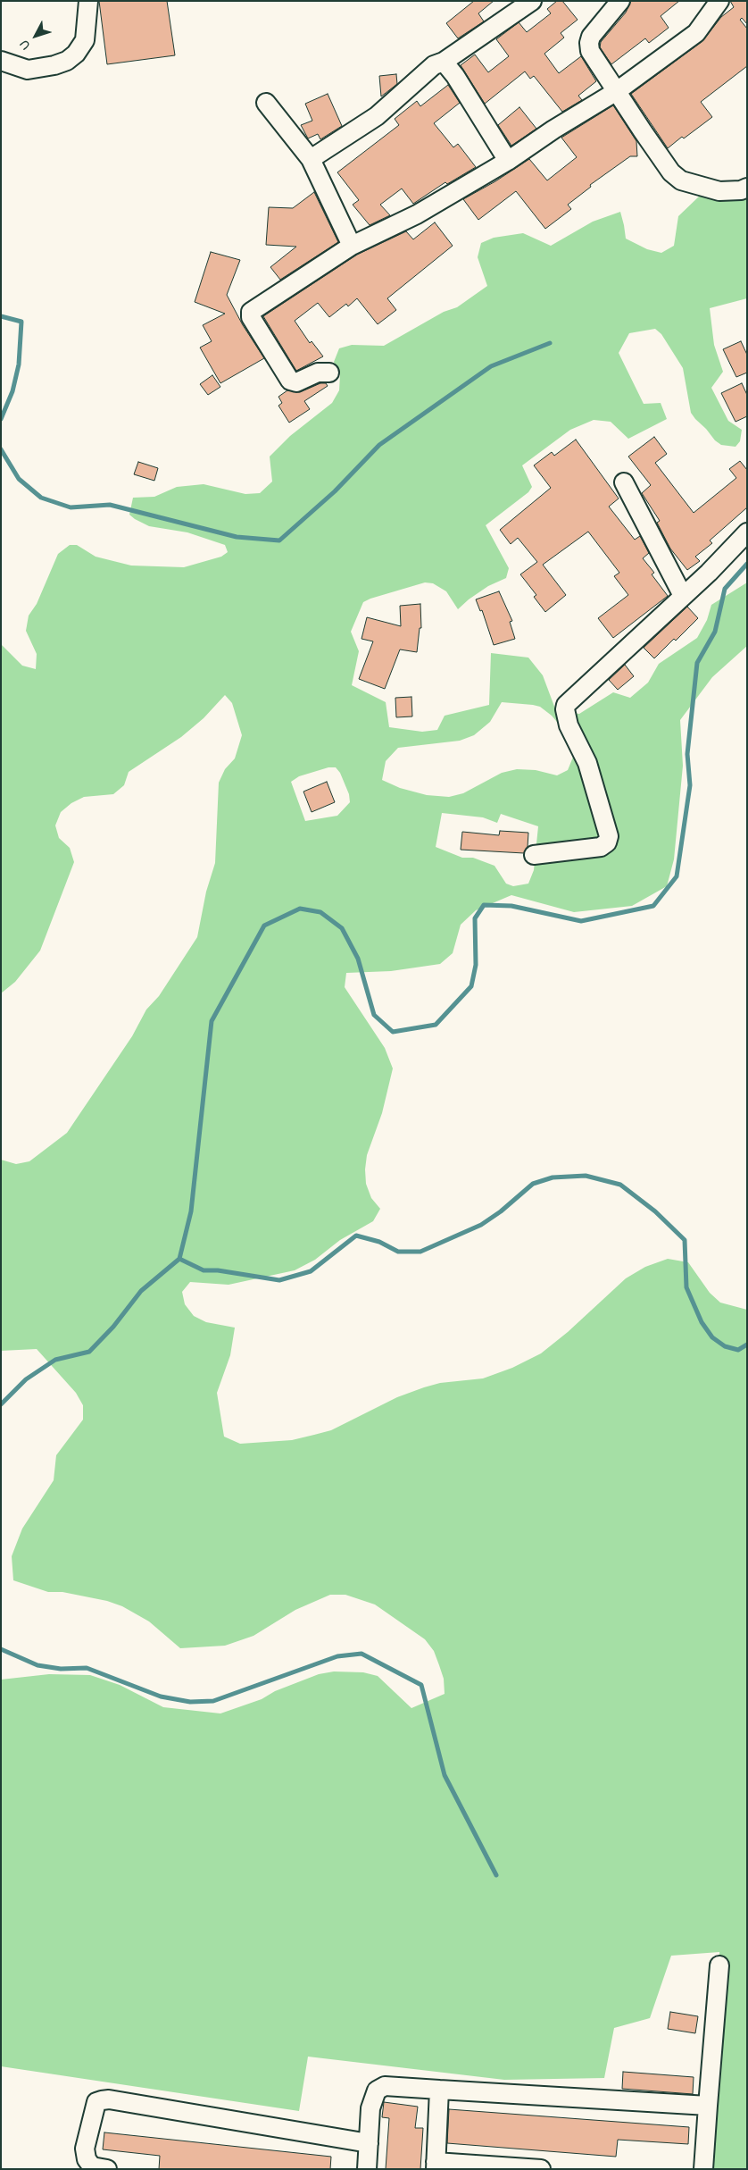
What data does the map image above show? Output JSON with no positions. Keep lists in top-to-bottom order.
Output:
{
  "north": "bottom left"
}
